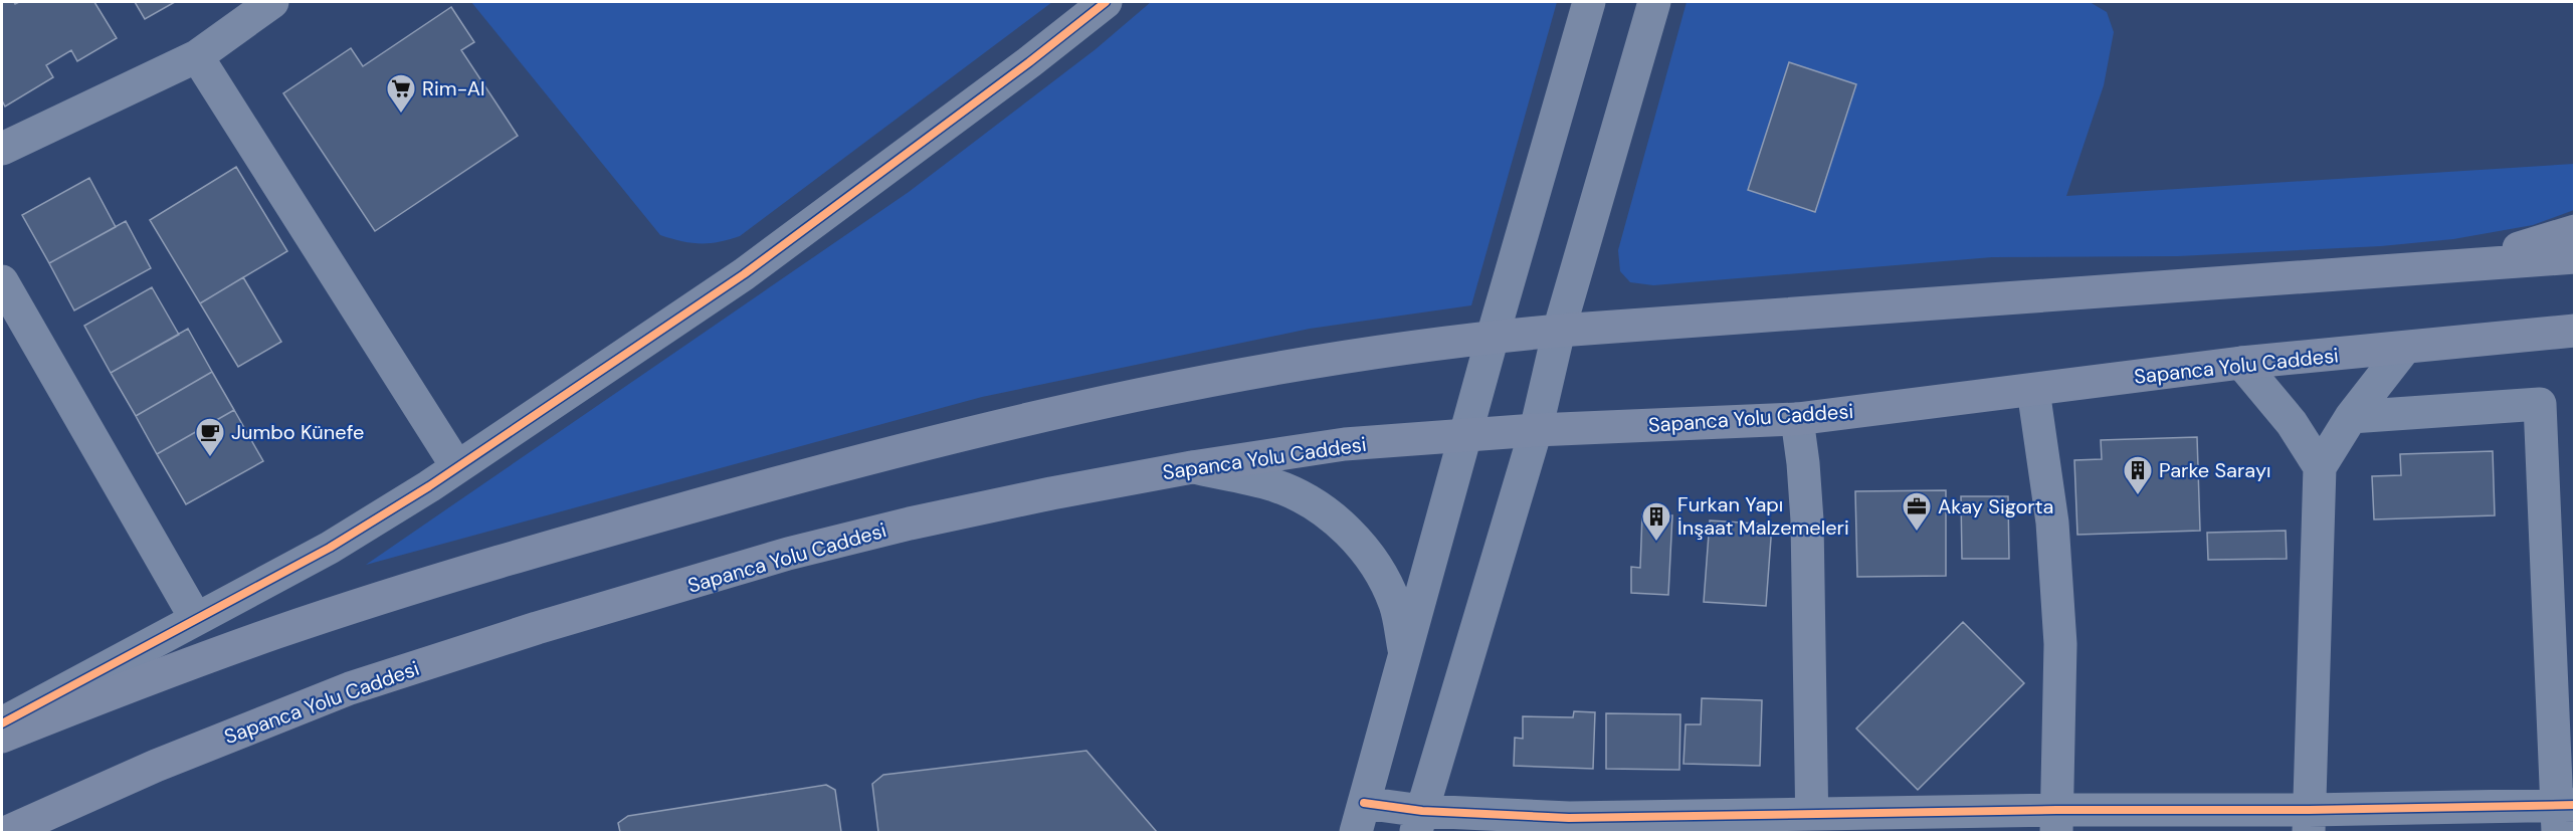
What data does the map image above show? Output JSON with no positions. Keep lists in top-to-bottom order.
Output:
{
  "streets": {
    "highway": ["Sapanca Yolu Caddesi"]
  },
  "places": {
    "supermarket": ["Rim-Al"],
    "cafe": ["Jumbo Künefe"],
    "building": ["Parke Sarayı", "Furkan Yapı İnşaat Malzemeleri"],
    "office": ["Akay Sigorta"]
  }
}
